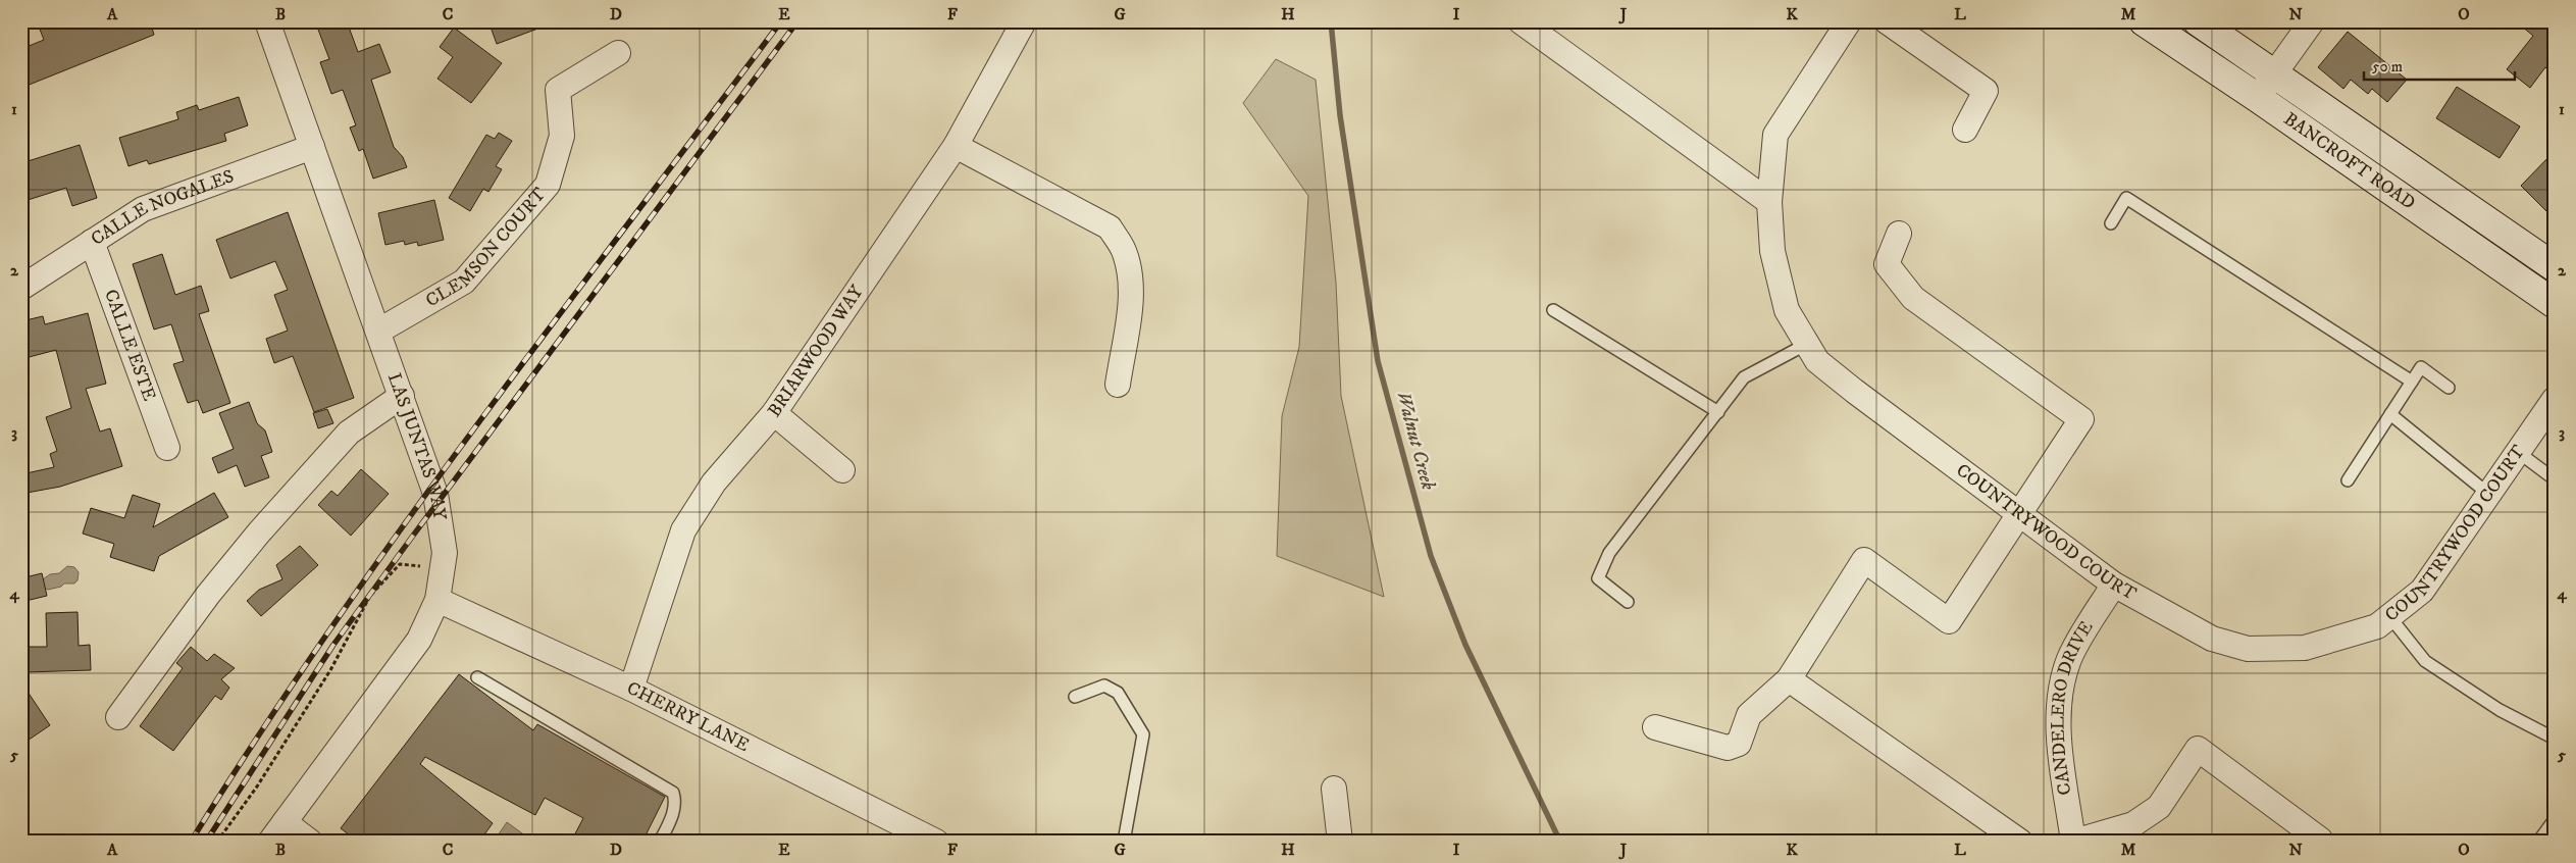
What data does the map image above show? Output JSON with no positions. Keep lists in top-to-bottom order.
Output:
{
  "streets": {
    "street": [
      "BANCROFT ROAD",
      "CALLE NOGALES",
      "CLEMSON COURT",
      "CALLE ESTE",
      "BRIARWOOD WAY",
      "LAS JUNTAS WAY",
      "COUNTRYWOOD COURT",
      "CANDELERO DRIVE",
      "CHERRY LANE"
    ]
  },
  "crossings": [
    ["CALLE NOGALES", "CALLE ESTE"],
    ["CALLE NOGALES", "LAS JUNTAS WAY"],
    ["CLEMSON COURT", "LAS JUNTAS WAY"],
    ["BRIARWOOD WAY", "CHERRY LANE"],
    ["LAS JUNTAS WAY", "CHERRY LANE"],
    ["COUNTRYWOOD COURT", "CANDELERO DRIVE"]
  ],
  "water": ["Walnut Creek"],
  "scale_bar": "50 m",
  "grid": {
    "columns": [
      "A",
      "B",
      "C",
      "D",
      "E",
      "F",
      "G",
      "H",
      "I",
      "J",
      "K",
      "L",
      "M",
      "N",
      "O"
    ],
    "rows": [
      "1",
      "2",
      "3",
      "4",
      "5"
    ]
  }
}
